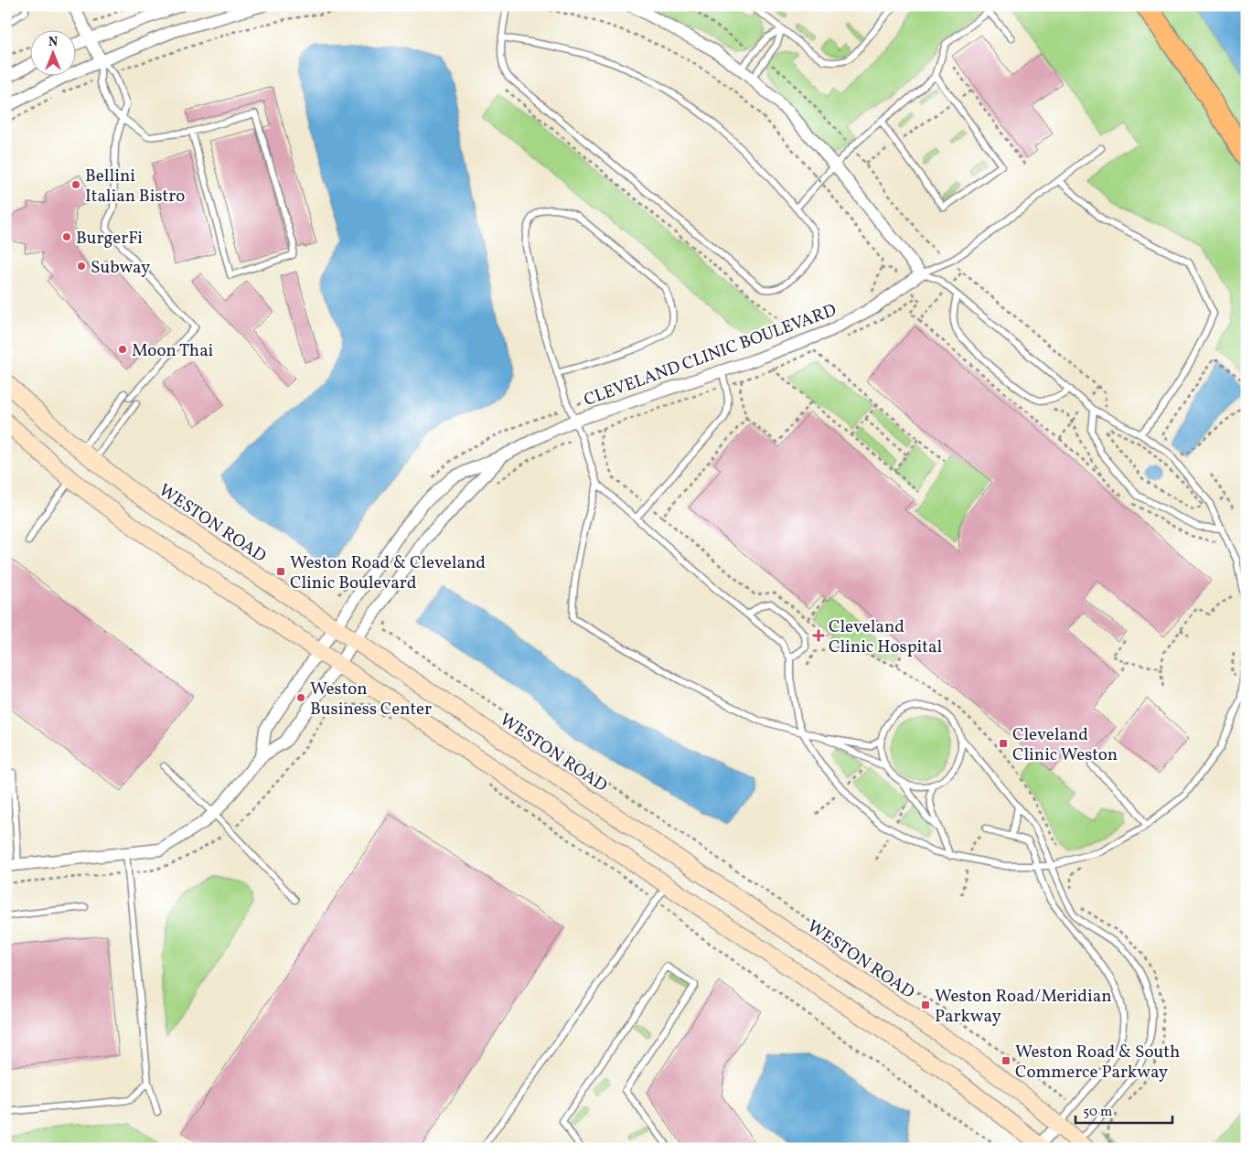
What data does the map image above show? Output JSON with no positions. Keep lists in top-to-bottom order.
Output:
{
  "streets": {
    "main road": ["WESTON ROAD"],
    "street": ["CLEVELAND CLINIC BOULEVARD"]
  },
  "crossings": [
    ["CLEVELAND CLINIC BOULEVARD", "WESTON ROAD"]
  ],
  "places": {
    "other": [
      "Bellini Italian Bistro",
      "BurgerFi",
      "Subway",
      "Moon Thai",
      "Weston Business Center"
    ],
    "transit": [
      "Weston Road & Cleveland Clinic Boulevard",
      "Cleveland Clinic Weston",
      "Weston Road/Meridian Parkway",
      "Weston Road & South Commerce Parkway"
    ],
    "health": ["Cleveland Clinic Hospital"]
  },
  "scale_bar": "50 m",
  "north": "top"
}
